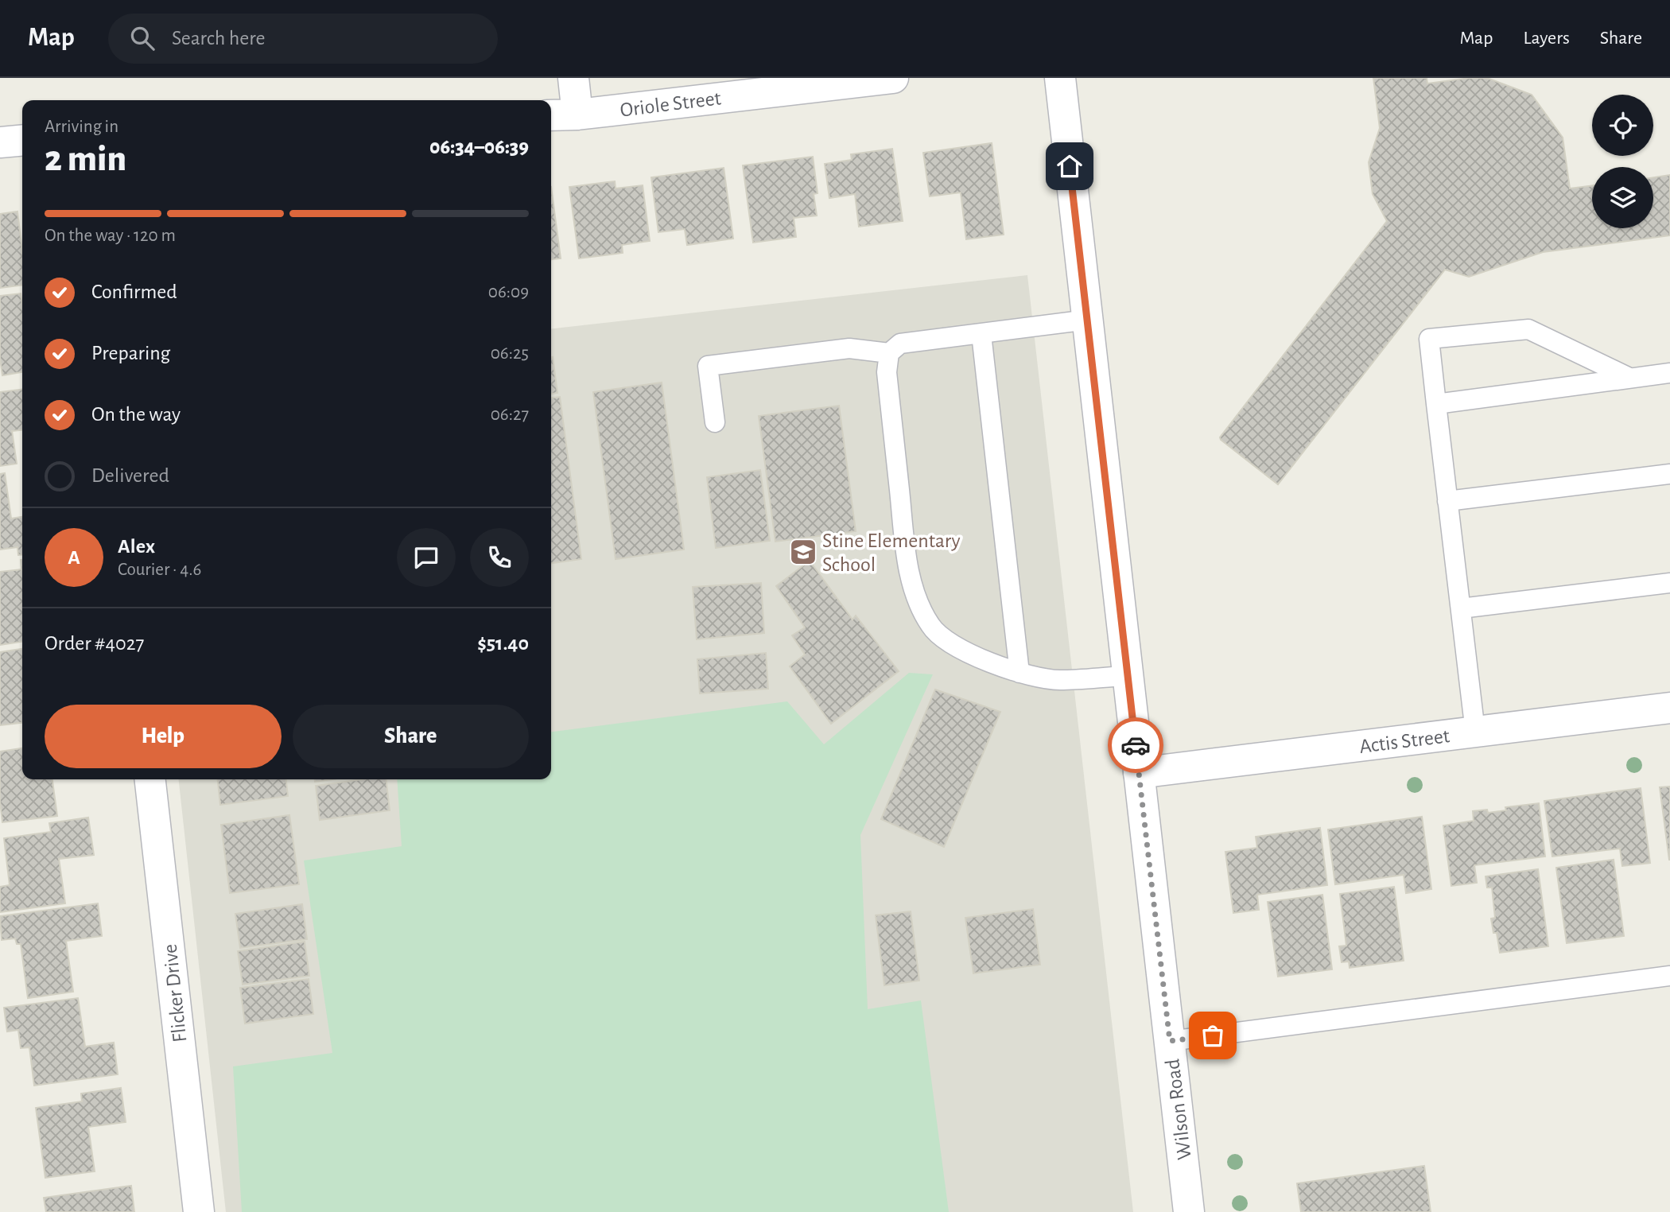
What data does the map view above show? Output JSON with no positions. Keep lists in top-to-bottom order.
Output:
{
  "streets": {
    "street": [
      "Oriole Street",
      "Actis Street",
      "Flicker Drive",
      "Wilson Road"
    ]
  },
  "crossings": [
    ["Actis Street", "Wilson Road"]
  ],
  "places": {
    "school or university": ["Stine Elementary School"]
  },
  "page": {
    "header": "Map",
    "search": "Search here",
    "nav": ["Map", "Layers", "Share"],
    "heading": ["2 min", "Arriving in", "06:34–06:39"],
    "panel": [
      "Alex",
      "Courier · 4.6",
      "Order #4027",
      "$51.40"
    ],
    "bar": "On the way · 120 m",
    "list": [
      ["Confirmed", "06:09"],
      ["Preparing", "06:25"],
      ["On the way", "06:27"],
      "Delivered"
    ],
    "round": "A",
    "buttons": ["Help", "Share"]
  }
}
